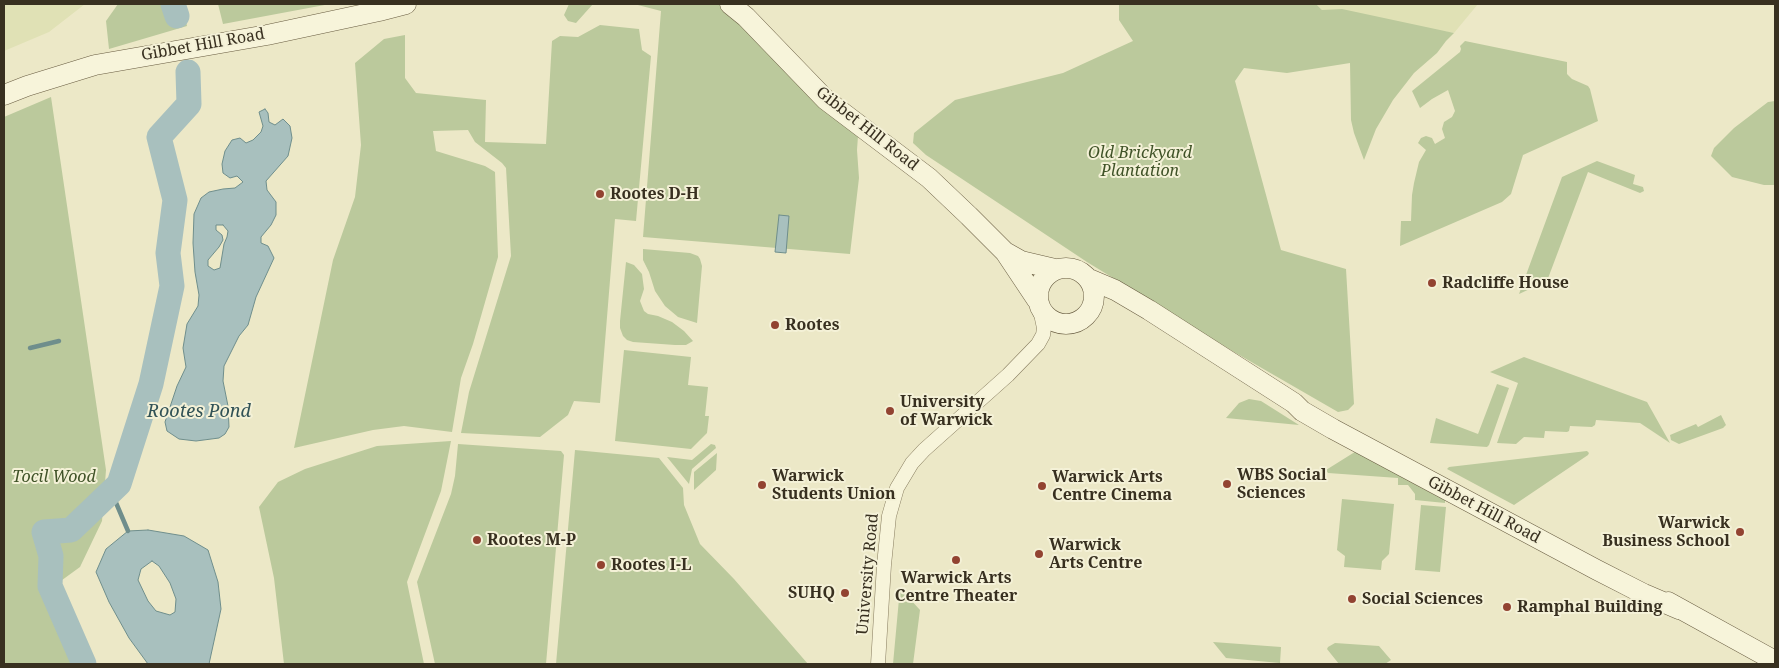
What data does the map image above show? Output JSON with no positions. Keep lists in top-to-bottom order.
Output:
{
  "streets": {
    "street": ["Gibbet Hill Road", "University Road"]
  },
  "crossings": [
    ["Gibbet Hill Road", "University Road"]
  ],
  "water": ["Rootes Pond"],
  "parks": ["Old Brickyard Plantation", "Tocil Wood"],
  "places": [
    "Rootes D-H",
    "Radcliffe House",
    "Rootes",
    "University of Warwick",
    "WBS Social Sciences",
    "Warwick Students Union",
    "Warwick Arts Centre Cinema",
    "Warwick Business School",
    "Rootes M-P",
    "Warwick Arts Centre",
    "Warwick Arts Centre Theater",
    "Rootes I-L",
    "SUHQ",
    "Social Sciences",
    "Ramphal Building"
  ]
}
